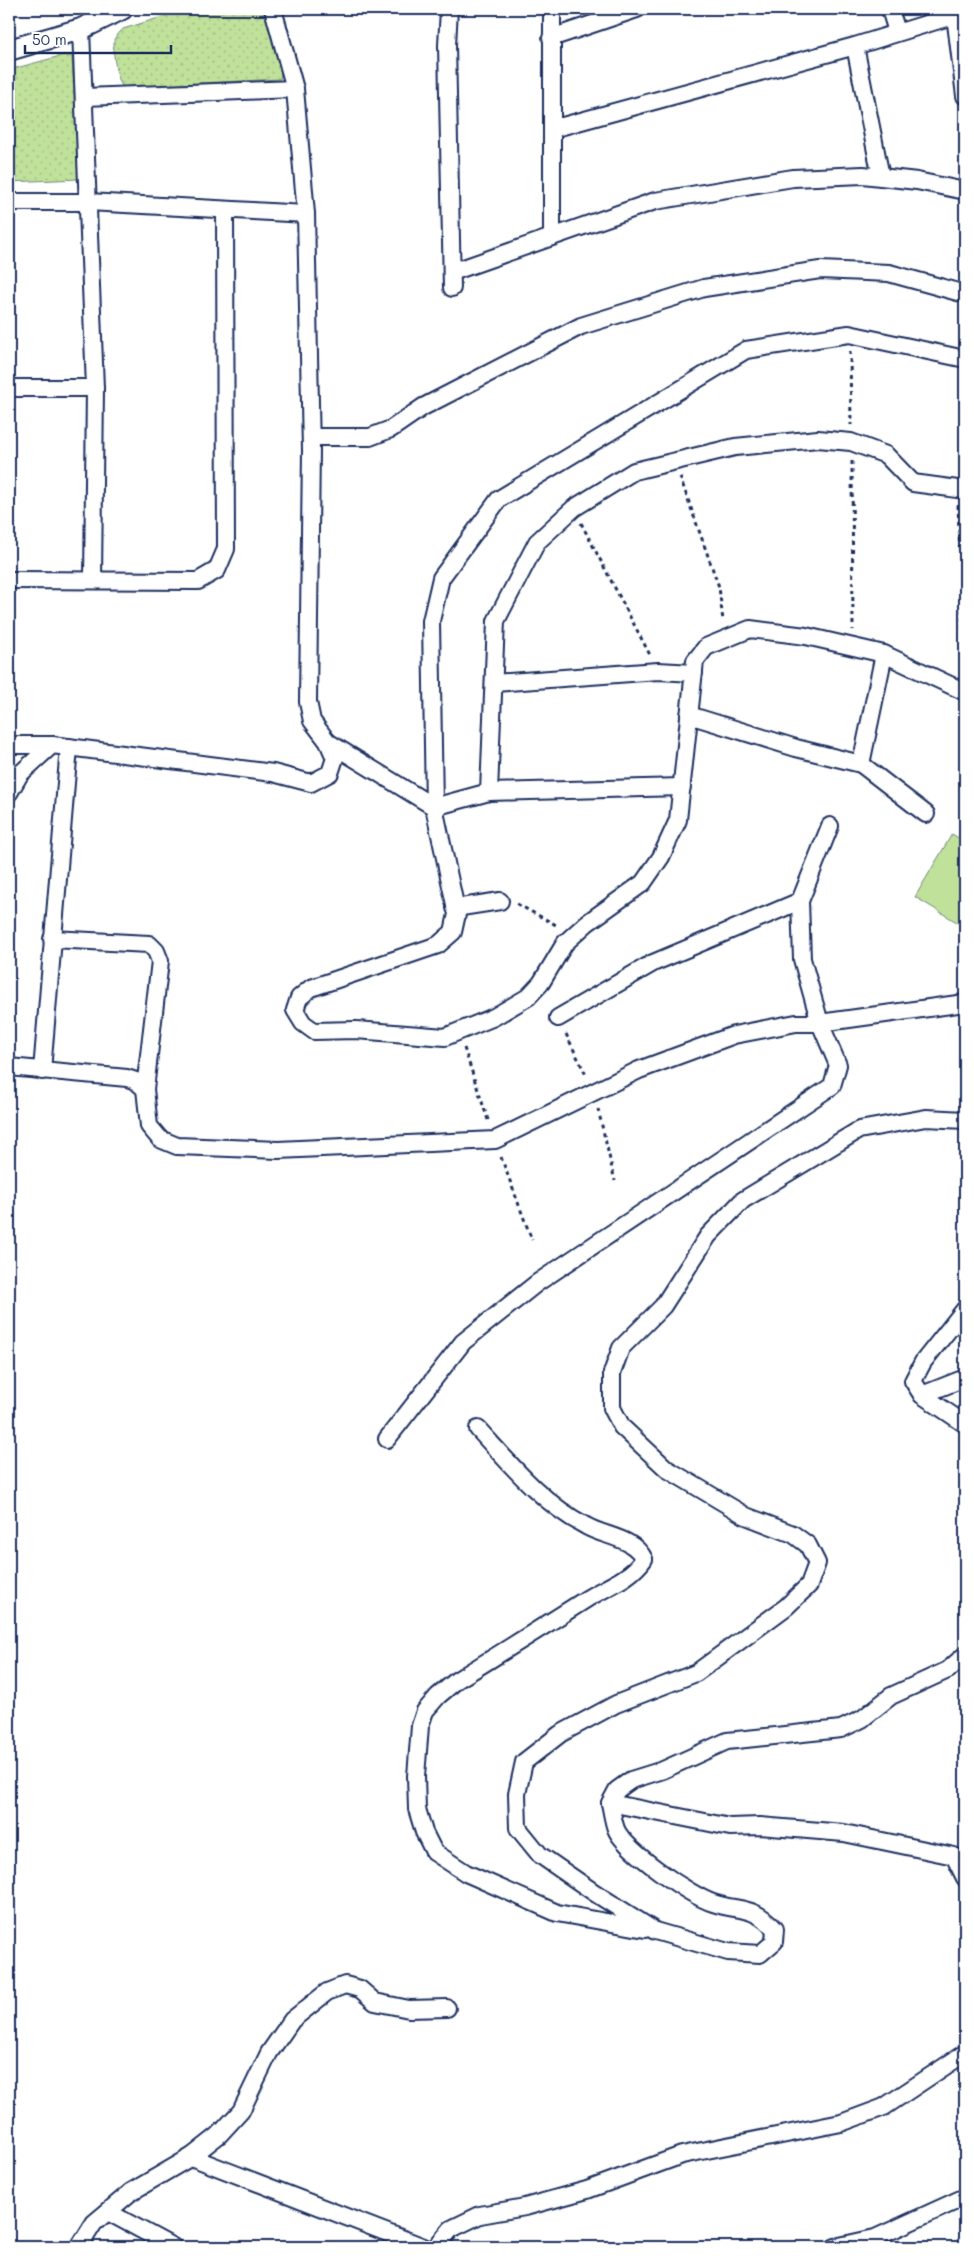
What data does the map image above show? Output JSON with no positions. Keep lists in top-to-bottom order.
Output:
{
  "scale_bar": "50 m"
}
